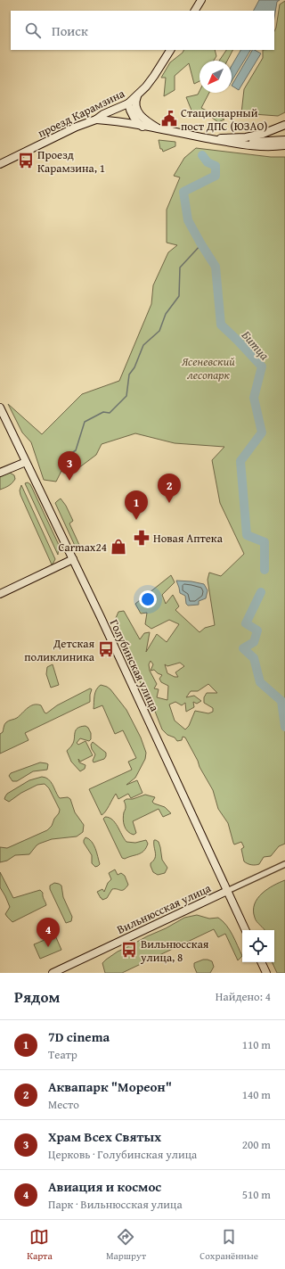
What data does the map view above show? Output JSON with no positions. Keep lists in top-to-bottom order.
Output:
{
  "streets": {
    "street": ["проезд Карамзина", "Голубинская улица", "Вильнюсская улица"]
  },
  "crossings": [
    ["Голубинская улица", "Вильнюсская улица"]
  ],
  "water": ["Битца"],
  "parks": ["Ясеневский лесопарк"],
  "places": {
    "public building": ["Стационарный пост ДПС (ЮЗАО)"],
    "bus stop": ["Проезд Карамзина, 1", "Детская поликлиника", "Вильнюсская улица, 8"],
    "pharmacy": ["Новая Аптека"],
    "shop": ["Carmax24"]
  },
  "north": "bottom left",
  "page": {
    "search": "Поиск",
    "pins": [
      "3",
      "2",
      "1",
      "4"
    ],
    "heading": ["Рядом", "Найдено: 4"],
    "list": [
      {
        "mark": "1",
        "name": "7D cinema",
        "note": "Театр",
        "value": "110 m"
      },
      {
        "mark": "2",
        "name": "Аквапарк \"Мореон\"",
        "note": "Место",
        "value": "140 m"
      },
      {
        "mark": "3",
        "name": "Храм Всех Святых",
        "note": "Церковь · Голубинская улица",
        "value": "200 m"
      },
      {
        "mark": "4",
        "name": "Авиация и космос",
        "note": "Парк · Вильнюсская улица",
        "value": "510 m"
      }
    ],
    "nav": ["Карта", "Маршрут", "Сохранённые"]
  }
}
